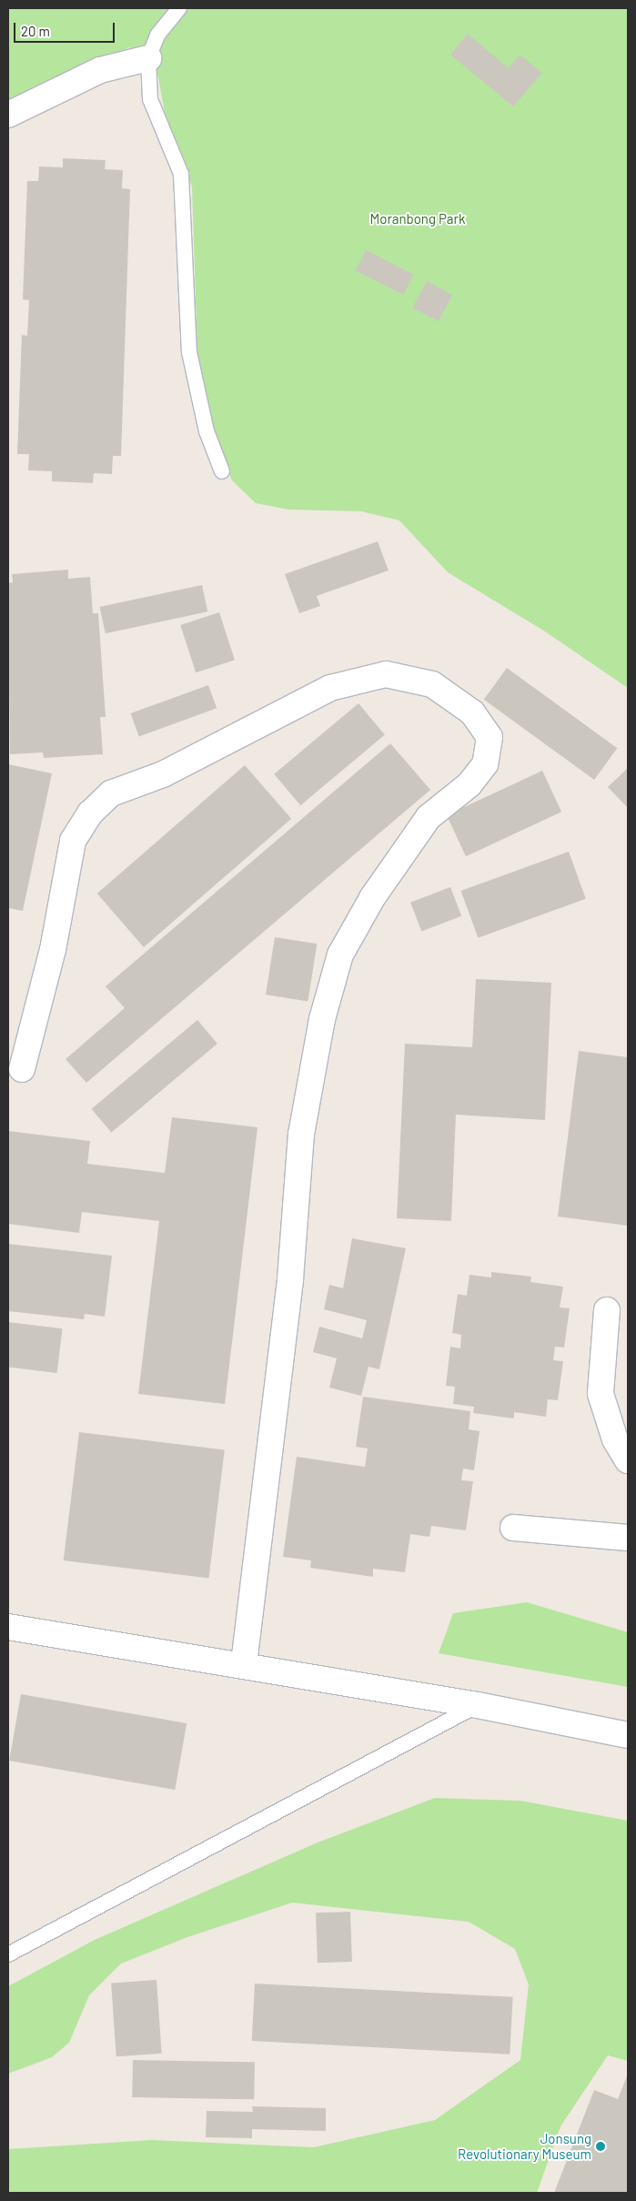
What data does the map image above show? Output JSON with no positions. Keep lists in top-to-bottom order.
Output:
{
  "parks": ["Moranbong Park"],
  "places": ["Jonsung Revolutionary Museum"],
  "scale_bar": "20 m"
}
